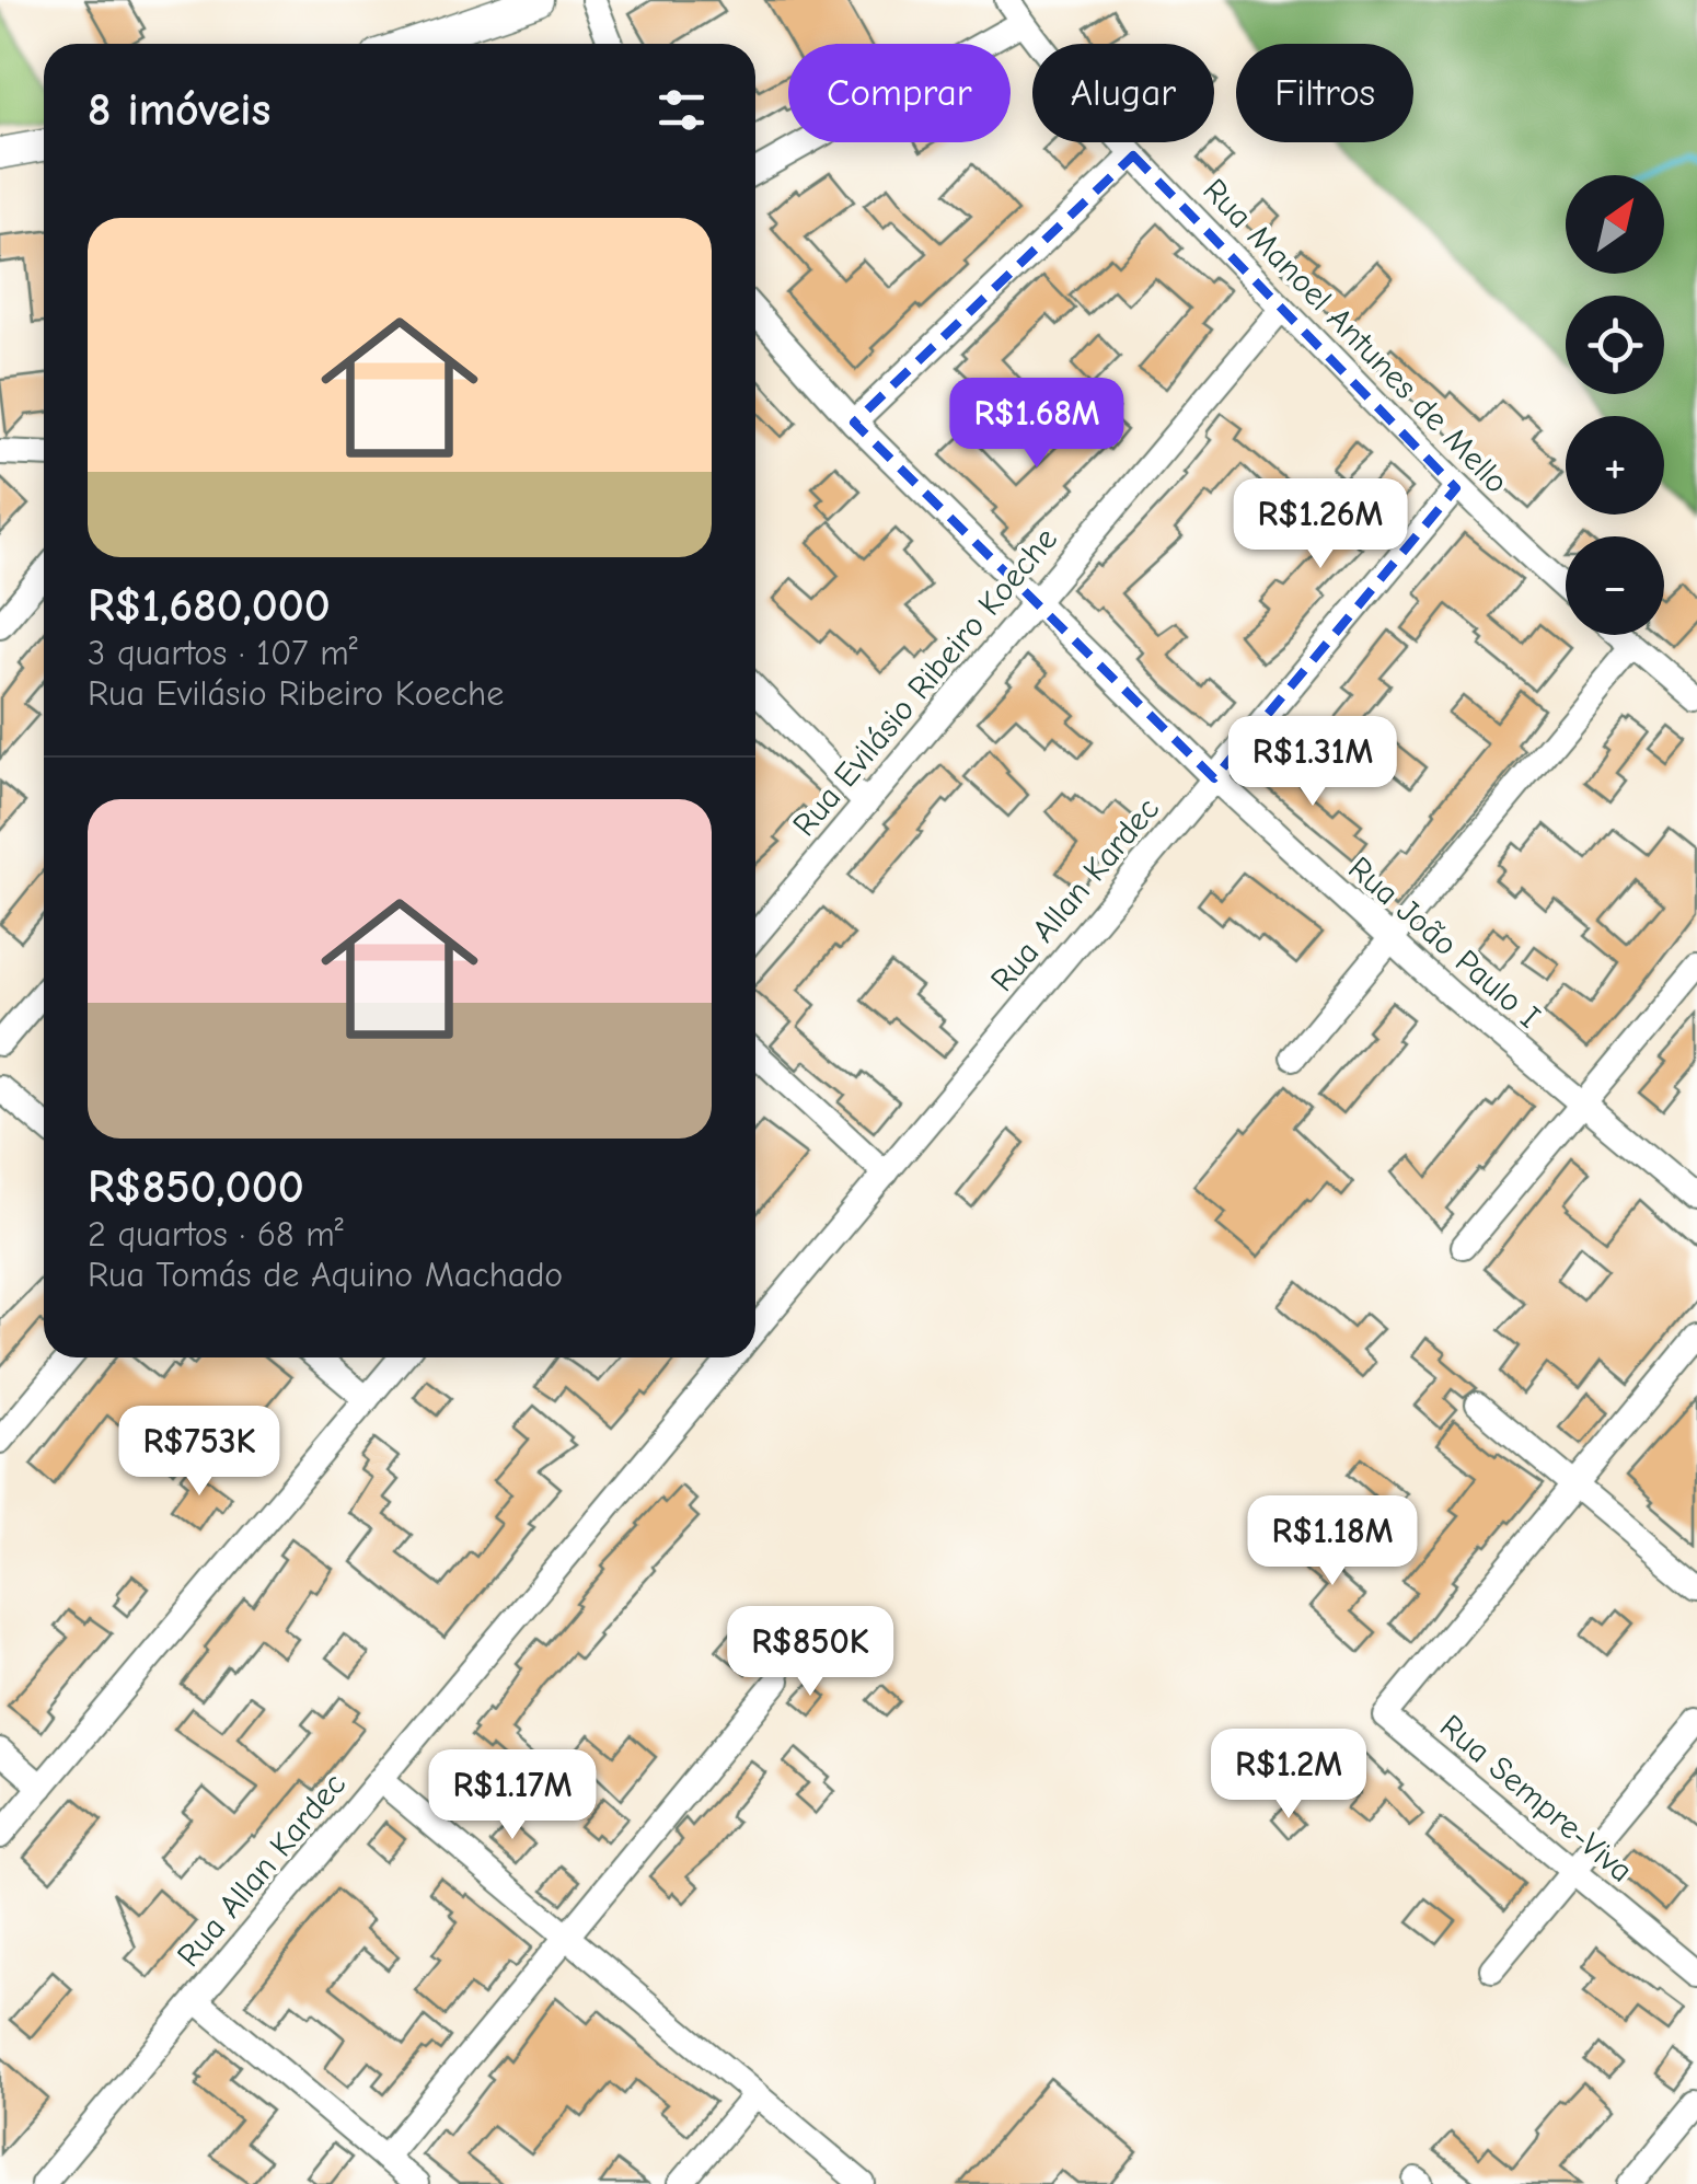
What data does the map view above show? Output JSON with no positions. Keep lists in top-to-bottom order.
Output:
{
  "streets": {
    "street": [
      "Rua Manoel Antunes de Mello",
      "Rua Evilásio Ribeiro Koeche",
      "Rua Allan Kardec",
      "Rua João Paulo I",
      "Rua Sempre-Viva"
    ]
  },
  "crossings": [
    ["Rua Manoel Antunes de Mello", "Rua Evilásio Ribeiro Koeche"],
    ["Rua Manoel Antunes de Mello", "Rua Allan Kardec"],
    ["Rua Evilásio Ribeiro Koeche", "Rua João Paulo I"],
    ["Rua Allan Kardec", "Rua João Paulo I"]
  ],
  "north": "top right",
  "page": {
    "chip": ["Comprar", "Alugar", "Filtros"],
    "heading": "8 imóveis",
    "map_buttons": ["+", "−"],
    "list": [
      {
        "name": "R$1,680,000",
        "note": "3 quartos · 107 m² · Rua Evilásio Ribeiro Koeche"
      },
      {
        "name": "R$850,000",
        "note": "2 quartos · 68 m² · Rua Tomás de Aquino Machado"
      }
    ],
    "price": [
      "R$1.68M",
      "R$1.26M",
      "R$1.31M",
      "R$753K",
      "R$1.18M",
      "R$850K",
      "R$1.2M",
      "R$1.17M"
    ]
  }
}
